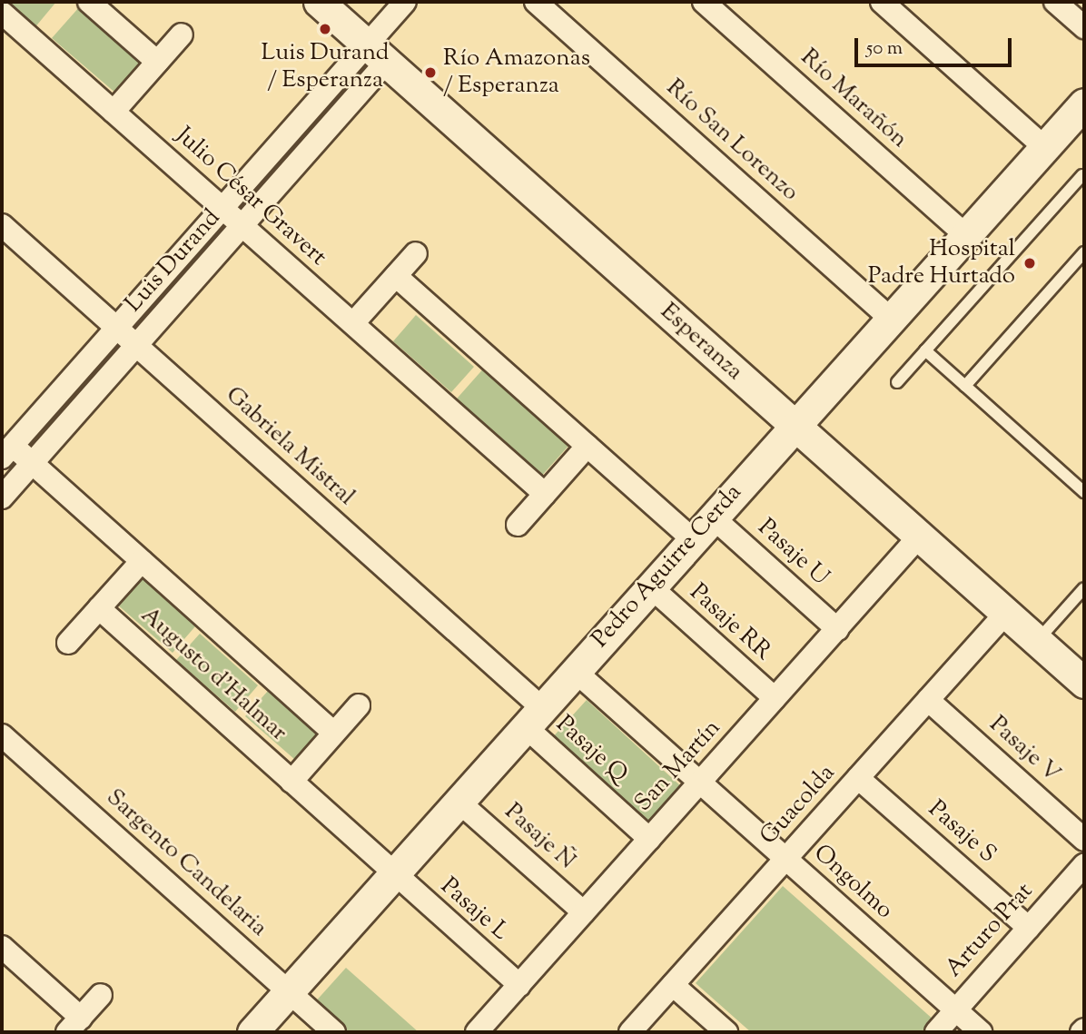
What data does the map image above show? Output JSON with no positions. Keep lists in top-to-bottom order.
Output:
{
  "streets": {
    "street": [
      "Río Marañón",
      "Río San Lorenzo",
      "Julio César Gravert",
      "Luis Durand",
      "Esperanza",
      "Gabriela Mistral",
      "Pasaje U",
      "Pedro Aguirre Cerda",
      "Pasaje RR",
      "Augusto d'Halmar",
      "Pasaje Q",
      "Pasaje V",
      "San Martín",
      "Guacolda",
      "Pasaje S",
      "Pasaje Ñ",
      "Sargento Candelaria",
      "Ongolmo",
      "Pasaje L",
      "Arturo Prat"
    ]
  },
  "crossings": [
    ["Río Marañón", "Pedro Aguirre Cerda"],
    ["Río San Lorenzo", "Pedro Aguirre Cerda"],
    ["Julio César Gravert", "Luis Durand"],
    ["Luis Durand", "Esperanza"],
    ["Luis Durand", "Gabriela Mistral"],
    ["Luis Durand", "Augusto d'Halmar"],
    ["Esperanza", "Pedro Aguirre Cerda"],
    ["Esperanza", "San Martín"],
    ["Esperanza", "Guacolda"],
    ["Gabriela Mistral", "Pedro Aguirre Cerda"],
    ["Gabriela Mistral", "Pasaje Q"],
    ["Pasaje U", "Pedro Aguirre Cerda"],
    ["Pasaje U", "San Martín"],
    ["Pedro Aguirre Cerda", "Pasaje RR"],
    ["Pedro Aguirre Cerda", "Augusto d'Halmar"],
    ["Pedro Aguirre Cerda", "Pasaje Q"],
    ["Pedro Aguirre Cerda", "Pasaje Ñ"],
    ["Pedro Aguirre Cerda", "Sargento Candelaria"],
    ["Pedro Aguirre Cerda", "Ongolmo"],
    ["Pedro Aguirre Cerda", "Pasaje L"],
    ["Pasaje RR", "San Martín"],
    ["Augusto d'Halmar", "Pasaje L"],
    ["Pasaje Q", "San Martín"],
    ["Pasaje V", "Guacolda"],
    ["San Martín", "Pasaje Ñ"],
    ["San Martín", "Ongolmo"],
    ["San Martín", "Pasaje L"],
    ["Guacolda", "Pasaje S"],
    ["Guacolda", "Ongolmo"],
    ["Pasaje S", "Arturo Prat"],
    ["Ongolmo", "Arturo Prat"]
  ],
  "places": ["Luis Durand / Esperanza", "Río Amazonas / Esperanza", "Hospital Padre Hurtado"],
  "scale_bar": "50 m"
}
